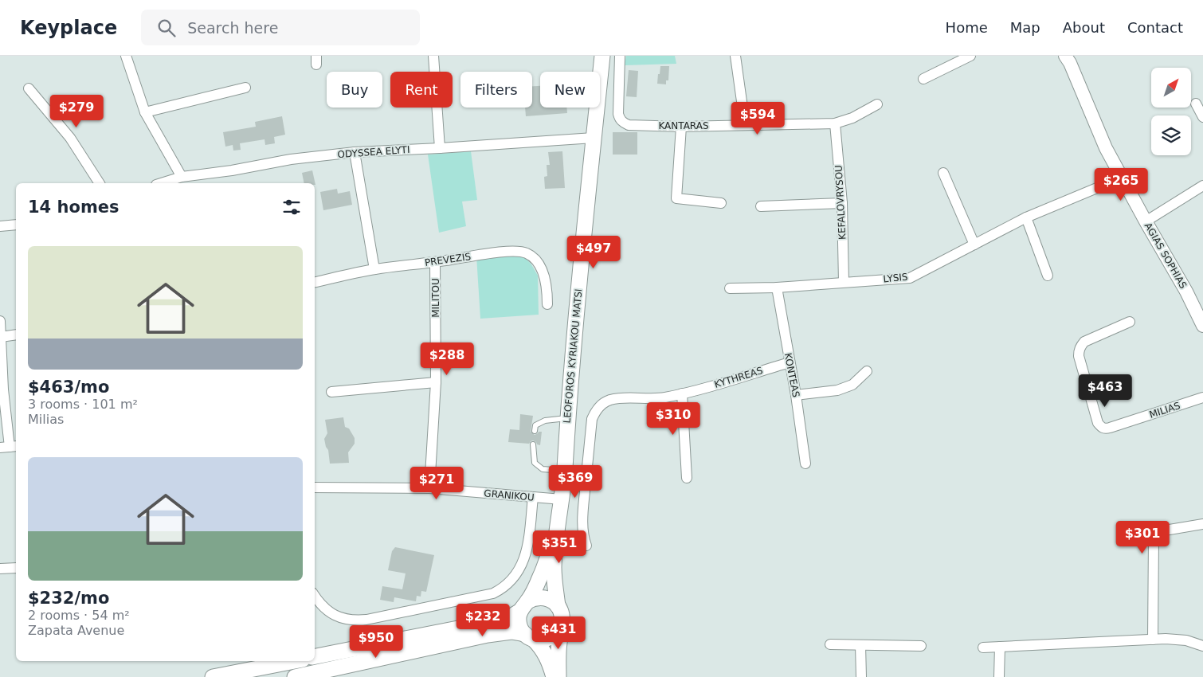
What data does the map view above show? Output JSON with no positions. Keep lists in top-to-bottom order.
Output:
{
  "streets": {
    "main road": ["LEOFOROS KYRIAKOU MATSI"],
    "street": [
      "KANTARAS",
      "ODYSSEA ELYTI",
      "KEFALOVRYSOU",
      "AGIAS SOPHIAS",
      "PREVEZIS",
      "LYSIS",
      "MILITOU",
      "KONTEAS",
      "KYTHREAS",
      "MILIAS",
      "GRANIKOU"
    ]
  },
  "crossings": [
    ["KANTARAS", "KEFALOVRYSOU"],
    ["ODYSSEA ELYTI", "LEOFOROS KYRIAKOU MATSI"],
    ["KEFALOVRYSOU", "LYSIS"],
    ["AGIAS SOPHIAS", "LYSIS"],
    ["PREVEZIS", "MILITOU"],
    ["LYSIS", "KONTEAS"],
    ["MILITOU", "GRANIKOU"],
    ["LEOFOROS KYRIAKOU MATSI", "GRANIKOU"],
    ["KONTEAS", "KYTHREAS"]
  ],
  "north": "top right",
  "page": {
    "header": "Keyplace",
    "search": "Search here",
    "nav": [
      "Home",
      "Map",
      "About",
      "Contact"
    ],
    "chip": [
      "Buy",
      "Rent",
      "Filters",
      "New"
    ],
    "price": [
      "$279",
      "$594",
      "$265",
      "$497",
      "$288",
      "$463",
      "$310",
      "$369",
      "$271",
      "$301",
      "$351",
      "$232",
      "$431",
      "$950"
    ],
    "heading": "14 homes",
    "list": [
      {
        "name": "$463/mo",
        "note": "3 rooms · 101 m² · Milias"
      },
      {
        "name": "$232/mo",
        "note": "2 rooms · 54 m² · Zapata Avenue"
      }
    ]
  }
}
